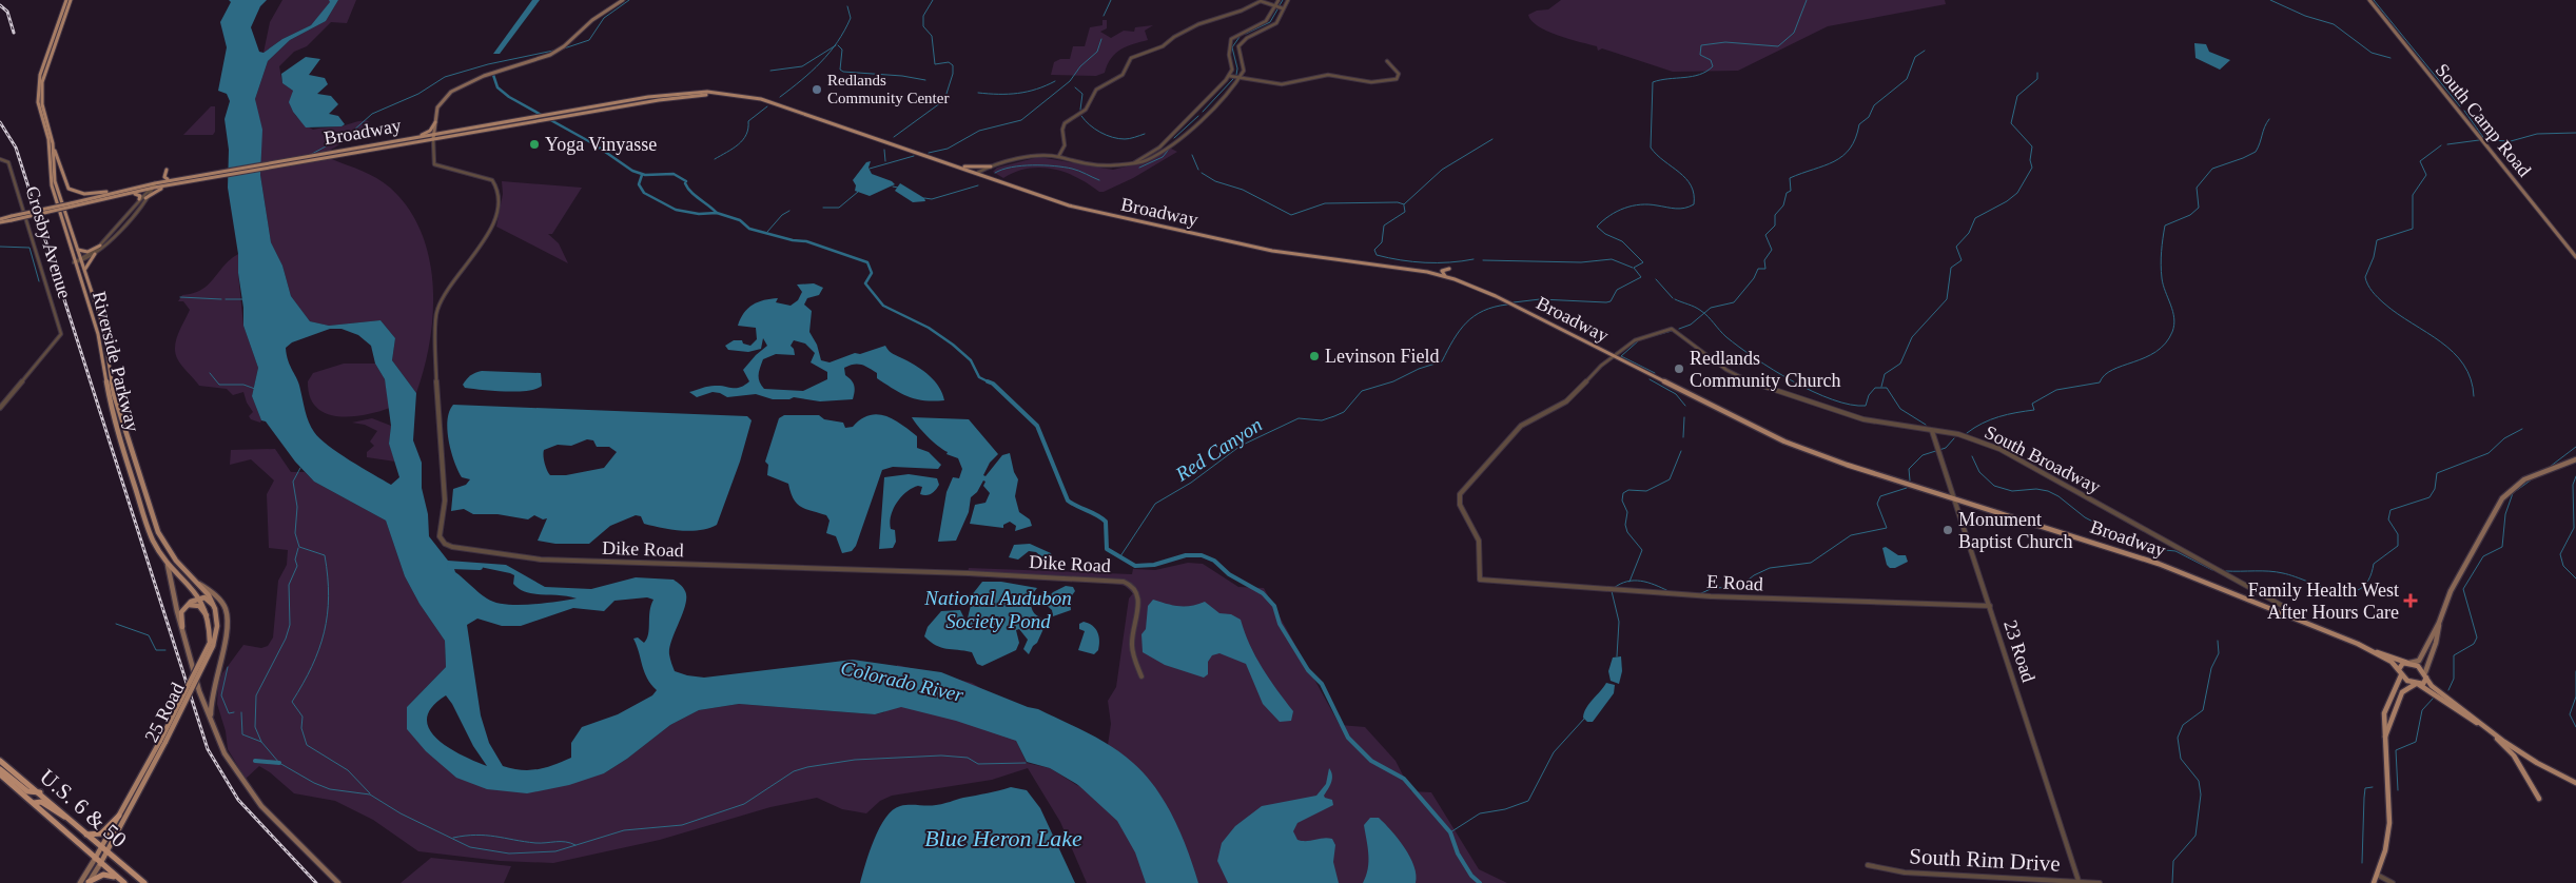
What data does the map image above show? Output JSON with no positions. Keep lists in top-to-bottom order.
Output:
{
  "streets": {
    "highway": ["U.S. 6 & 50"],
    "main road": [
      "South Camp Road",
      "Broadway",
      "Riverside Parkway",
      "25 Road"
    ],
    "street": [
      "Crosby Avenue",
      "South Broadway",
      "Dike Road",
      "E Road",
      "23 Road",
      "South Rim Drive"
    ]
  },
  "crossings": [
    ["Broadway", "South Broadway"],
    ["Broadway", "Dike Road"],
    ["Broadway", "E Road"],
    ["Broadway", "23 Road"],
    ["Riverside Parkway", "25 Road"],
    ["South Broadway", "E Road"],
    ["South Broadway", "23 Road"],
    ["E Road", "23 Road"],
    ["23 Road", "South Rim Drive"],
    ["25 Road", "U.S. 6 & 50"]
  ],
  "water": [
    "Red Canyon",
    "National Audubon Society Pond",
    "Colorado River",
    "Blue Heron Lake"
  ],
  "places": {
    "other": [
      "Redlands Community Center",
      "Yoga Vinyasse",
      "Levinson Field",
      "Redlands Community Church",
      "Monument Baptist Church"
    ],
    "health": ["Family Health West After Hours Care"]
  }
}
